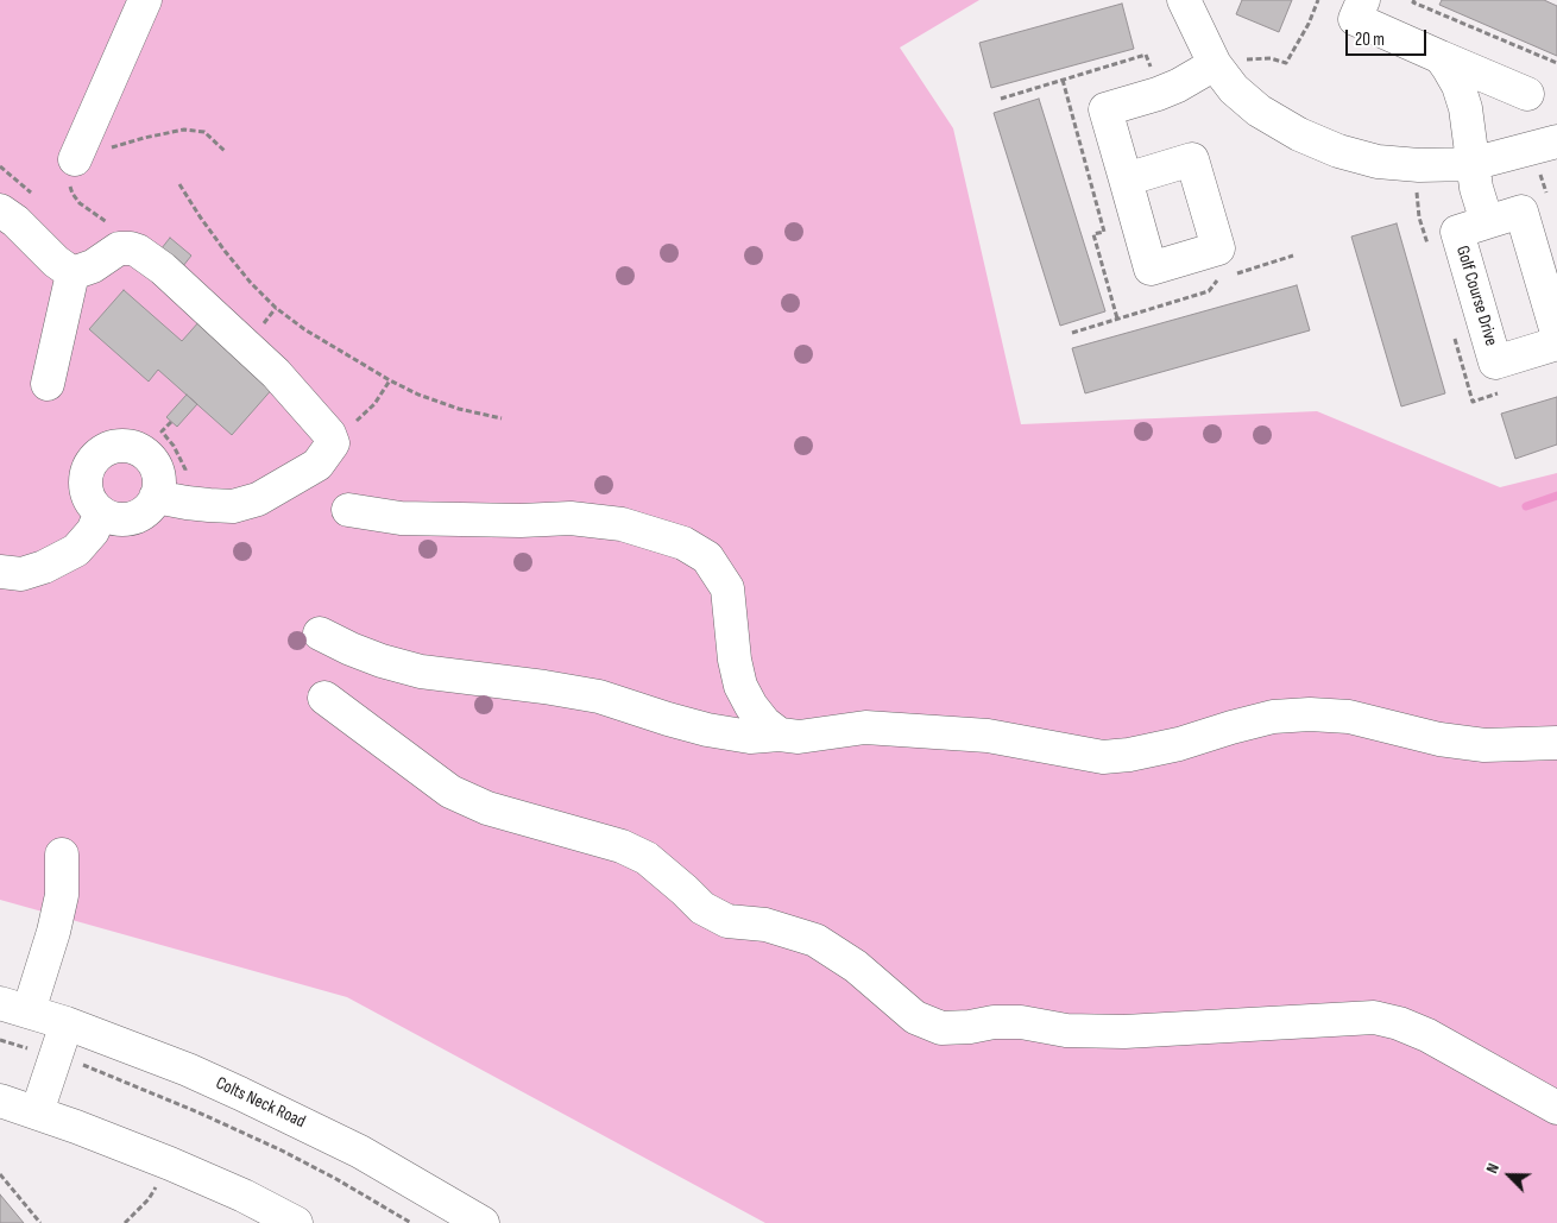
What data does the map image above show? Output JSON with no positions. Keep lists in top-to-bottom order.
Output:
{
  "streets": {
    "street": ["Golf Course Drive", "Colts Neck Road"]
  },
  "scale_bar": "20 m",
  "north": "top left"
}
